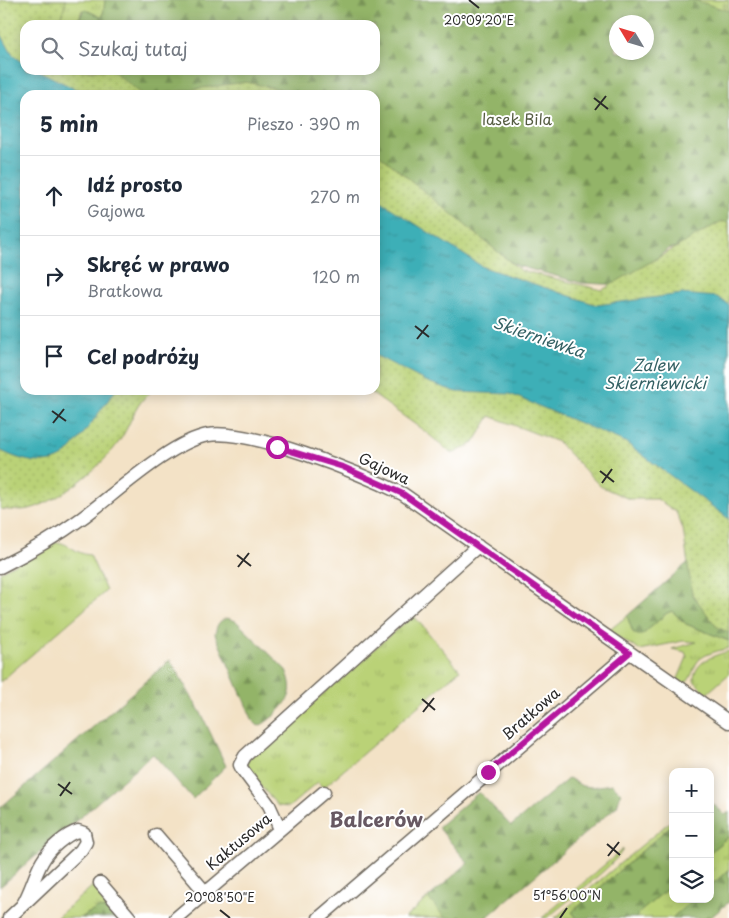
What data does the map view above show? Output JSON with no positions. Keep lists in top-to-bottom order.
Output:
{
  "streets": {
    "street": ["Gajowa", "Bratkowa", "Kaktusowa"]
  },
  "crossings": [
    ["Gajowa", "Bratkowa"]
  ],
  "districts": ["Balcerów"],
  "water": ["Skierniewka", "Zalew Skierniewicki"],
  "parks": ["lasek Bila"],
  "north": "top left",
  "page": {
    "search": "Szukaj tutaj",
    "heading": ["5 min", "Pieszo · 390 m"],
    "list": [
      ["Idź prosto", "Gajowa", "270 m"],
      ["Skręć w prawo", "Bratkowa", "120 m"],
      "Cel podróży"
    ],
    "map_buttons": ["+", "−"]
  },
  "coordinates": ["20°09'20\"E", "51°56'00\"N", "20°08'50\"E"]
}
